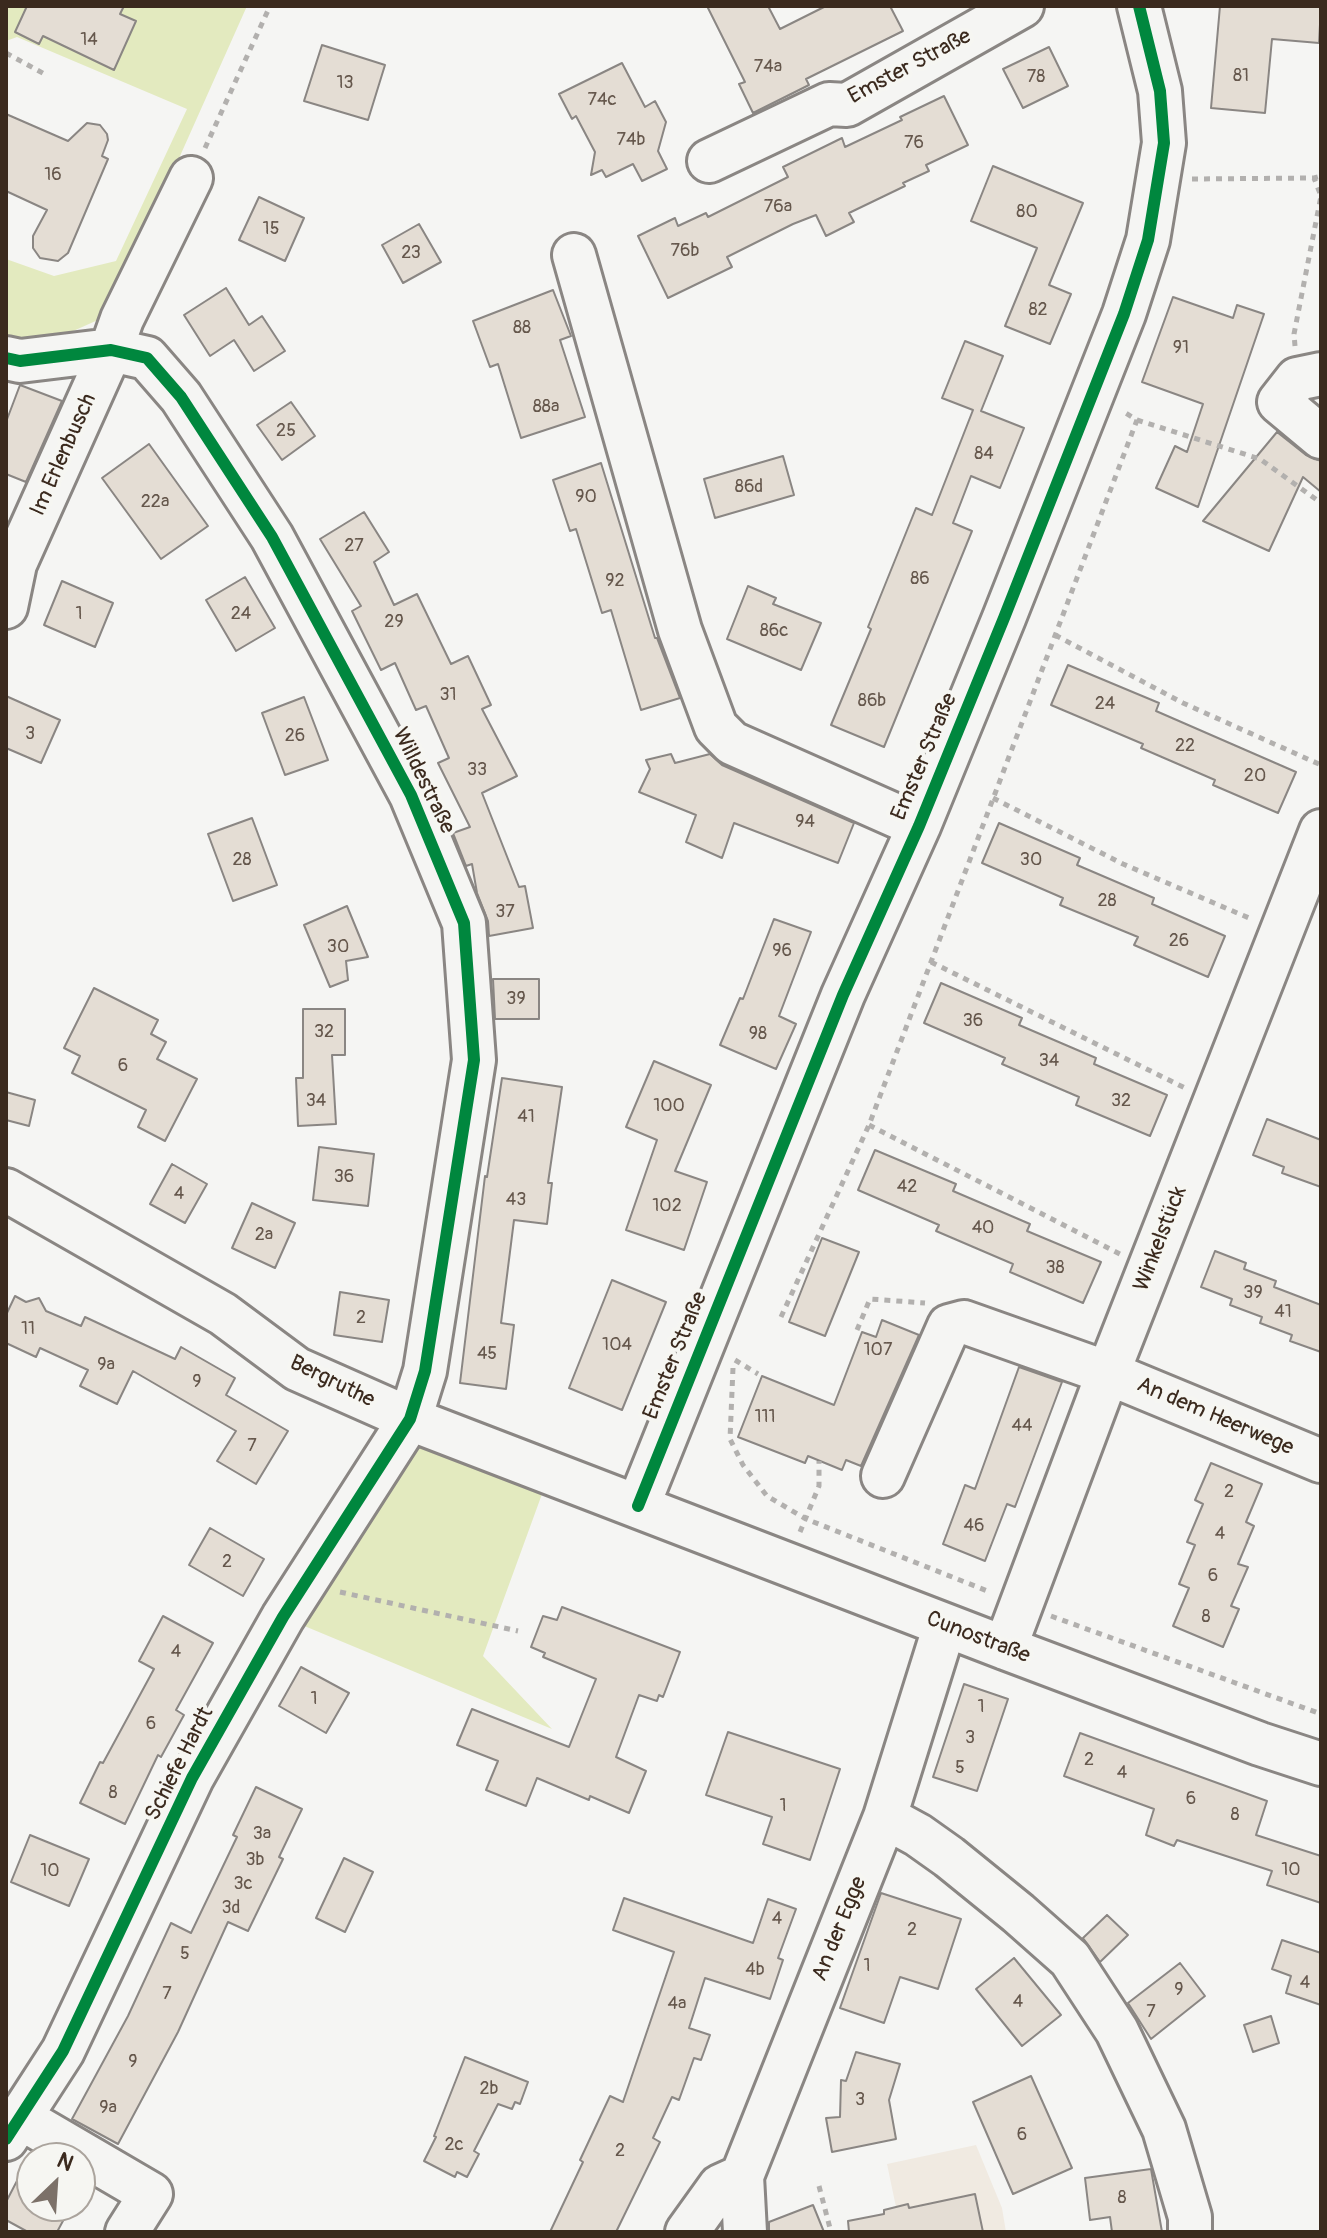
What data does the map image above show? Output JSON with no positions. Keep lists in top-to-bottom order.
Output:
{
  "streets": {
    "street": [
      "Emster Straße",
      "Im Erlenbusch",
      "Willdestraße",
      "Winkelstück",
      "Bergruthe",
      "An dem Heerwege",
      "Cunostraße",
      "Schiefe Hardt",
      "An der Egge"
    ]
  },
  "crossings": [
    ["Emster Straße", "Bergruthe"],
    ["Emster Straße", "Cunostraße"],
    ["Im Erlenbusch", "Willdestraße"],
    ["Willdestraße", "Bergruthe"],
    ["Willdestraße", "Schiefe Hardt"],
    ["Winkelstück", "An dem Heerwege"],
    ["Winkelstück", "Cunostraße"],
    ["Bergruthe", "Cunostraße"],
    ["Bergruthe", "Schiefe Hardt"],
    ["Cunostraße", "An der Egge"]
  ],
  "house_numbers": [
    "14",
    "74a",
    "81",
    "78",
    "13",
    "74c",
    "74b",
    "76",
    "16",
    "76a",
    "80",
    "15",
    "76b",
    "23",
    "82",
    "88",
    "91",
    "88a",
    "25",
    "84",
    "86d",
    "90",
    "22a",
    "27",
    "86",
    "92",
    "1",
    "24",
    "29",
    "86c",
    "31",
    "86b",
    "24",
    "3",
    "26",
    "22",
    "33",
    "20",
    "94",
    "28",
    "30",
    "28",
    "37",
    "26",
    "30",
    "96",
    "39",
    "36",
    "32",
    "98",
    "34",
    "6",
    "34",
    "32",
    "100",
    "41",
    "36",
    "42",
    "4",
    "43",
    "102",
    "40",
    "2a",
    "38",
    "39",
    "41",
    "2",
    "11",
    "104",
    "107",
    "45",
    "9a",
    "9",
    "111",
    "44",
    "7",
    "2",
    "46",
    "4",
    "2",
    "6",
    "8",
    "4",
    "1",
    "1",
    "6",
    "3",
    "2",
    "5",
    "4",
    "8",
    "6",
    "1",
    "8",
    "3a",
    "3b",
    "10",
    "10",
    "3c",
    "3d",
    "4",
    "2",
    "5",
    "1",
    "4b",
    "4",
    "9",
    "7",
    "4",
    "4a",
    "7",
    "9",
    "2b",
    "3",
    "9a",
    "6",
    "2c",
    "2",
    "8"
  ],
  "north": "top right"
}
